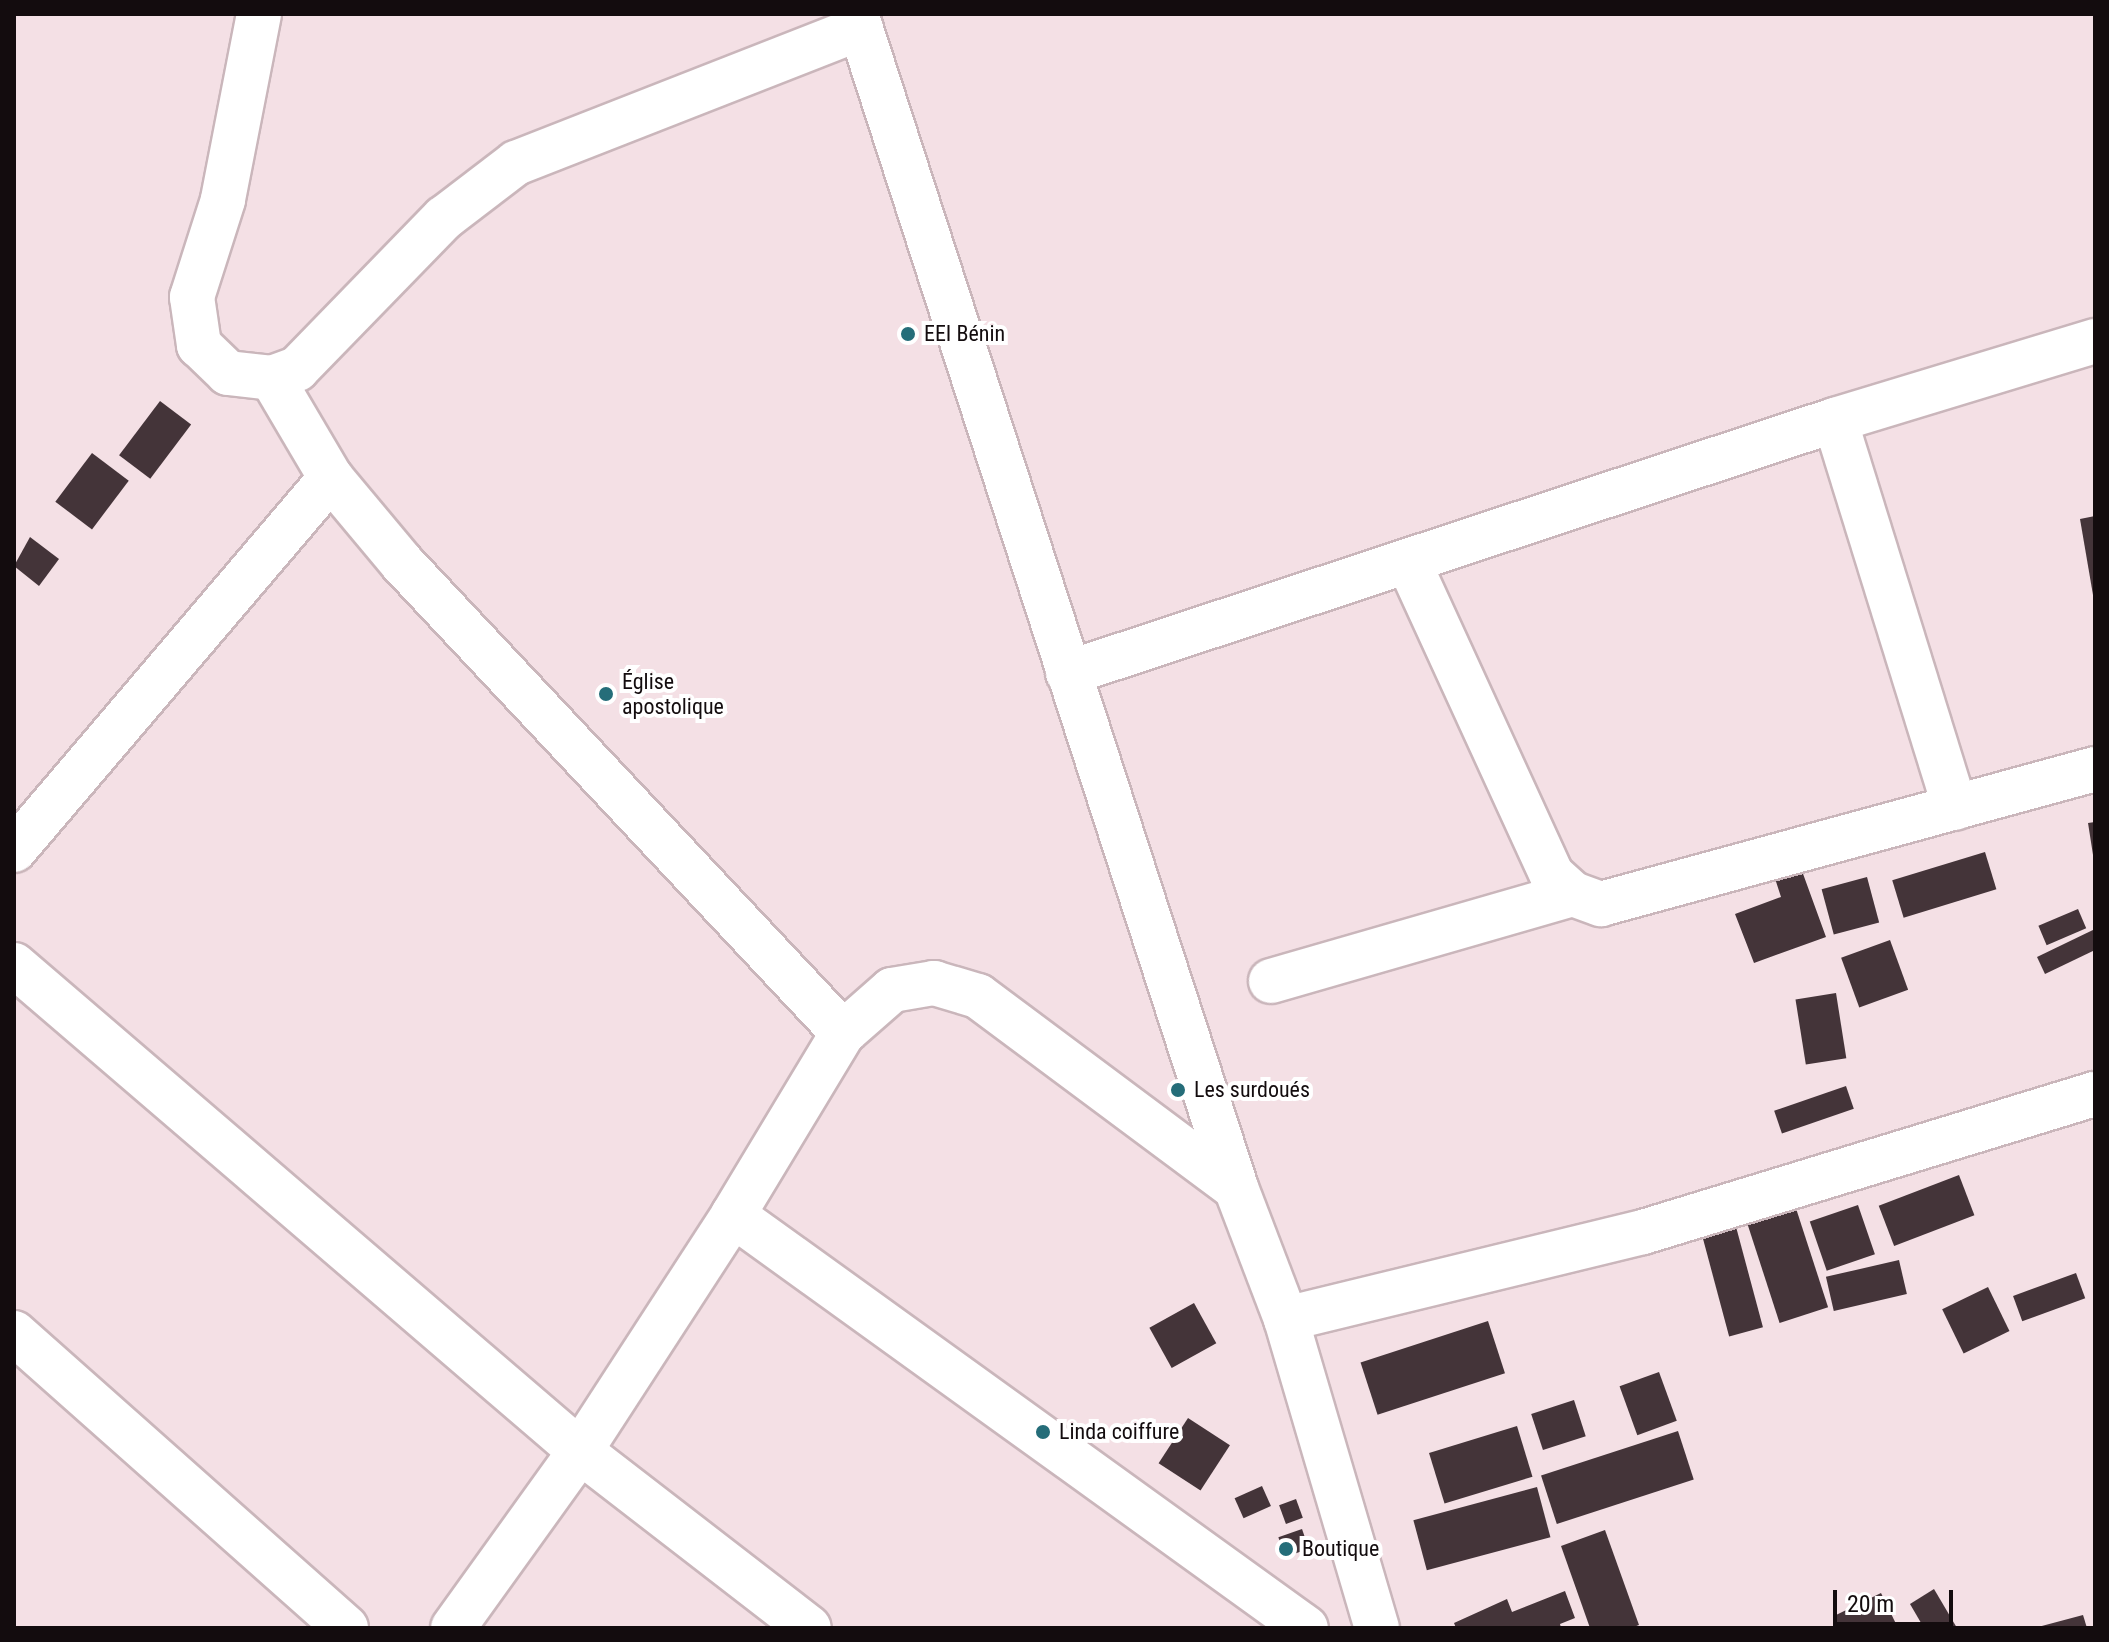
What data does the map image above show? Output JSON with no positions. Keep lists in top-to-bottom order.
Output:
{
  "places": [
    "EEI Bénin",
    "Église apostolique",
    "Les surdoués",
    "Linda coiffure",
    "Boutique"
  ],
  "scale_bar": "20 m"
}
